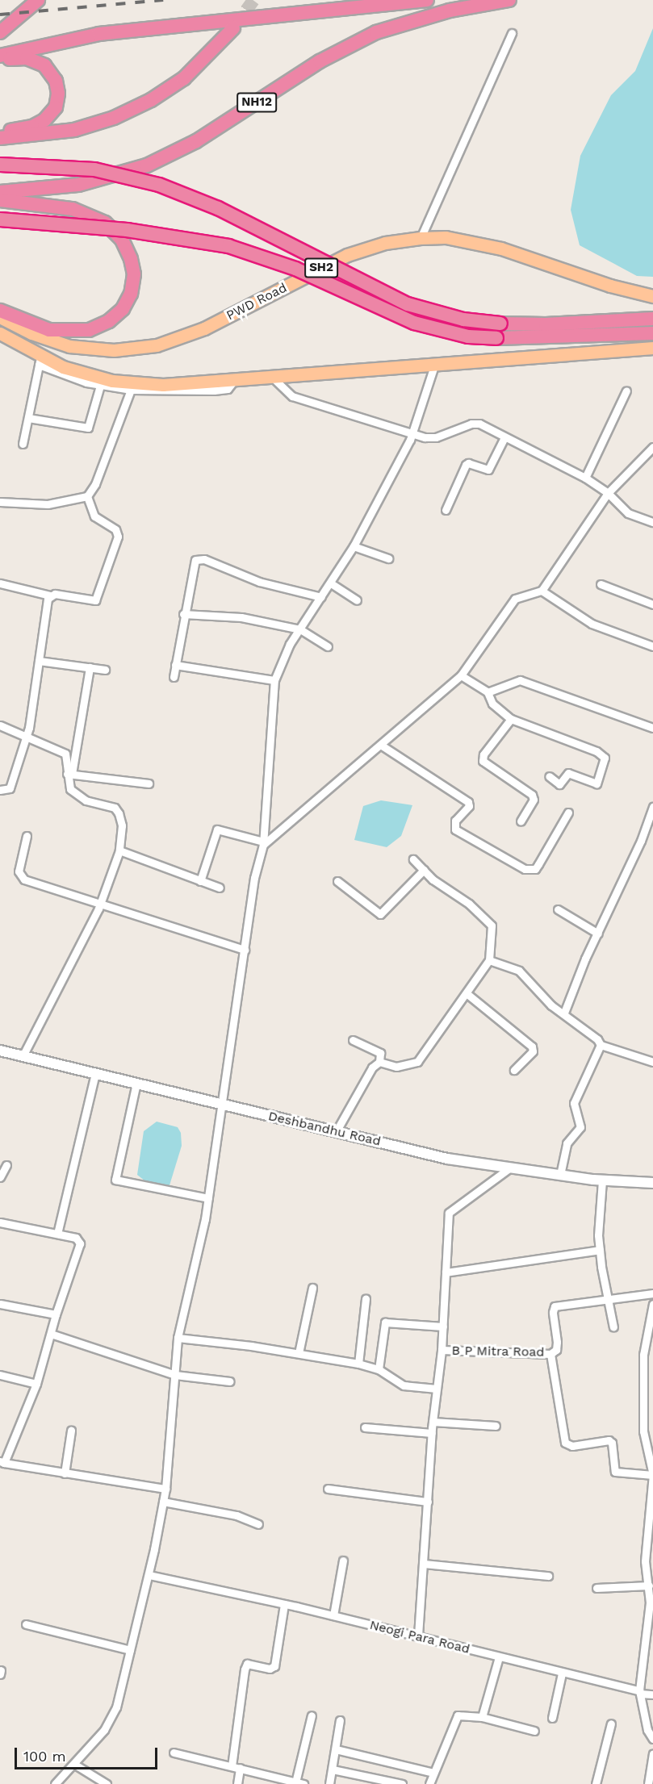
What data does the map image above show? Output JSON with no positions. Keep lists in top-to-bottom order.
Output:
{
  "streets": {
    "highway": ["NH12"],
    "main road": ["SH2", "PWD Road"],
    "street": ["Deshbandhu Road", "B P Mitra Road", "Neogi Para Road"]
  },
  "scale_bar": "100 m"
}
